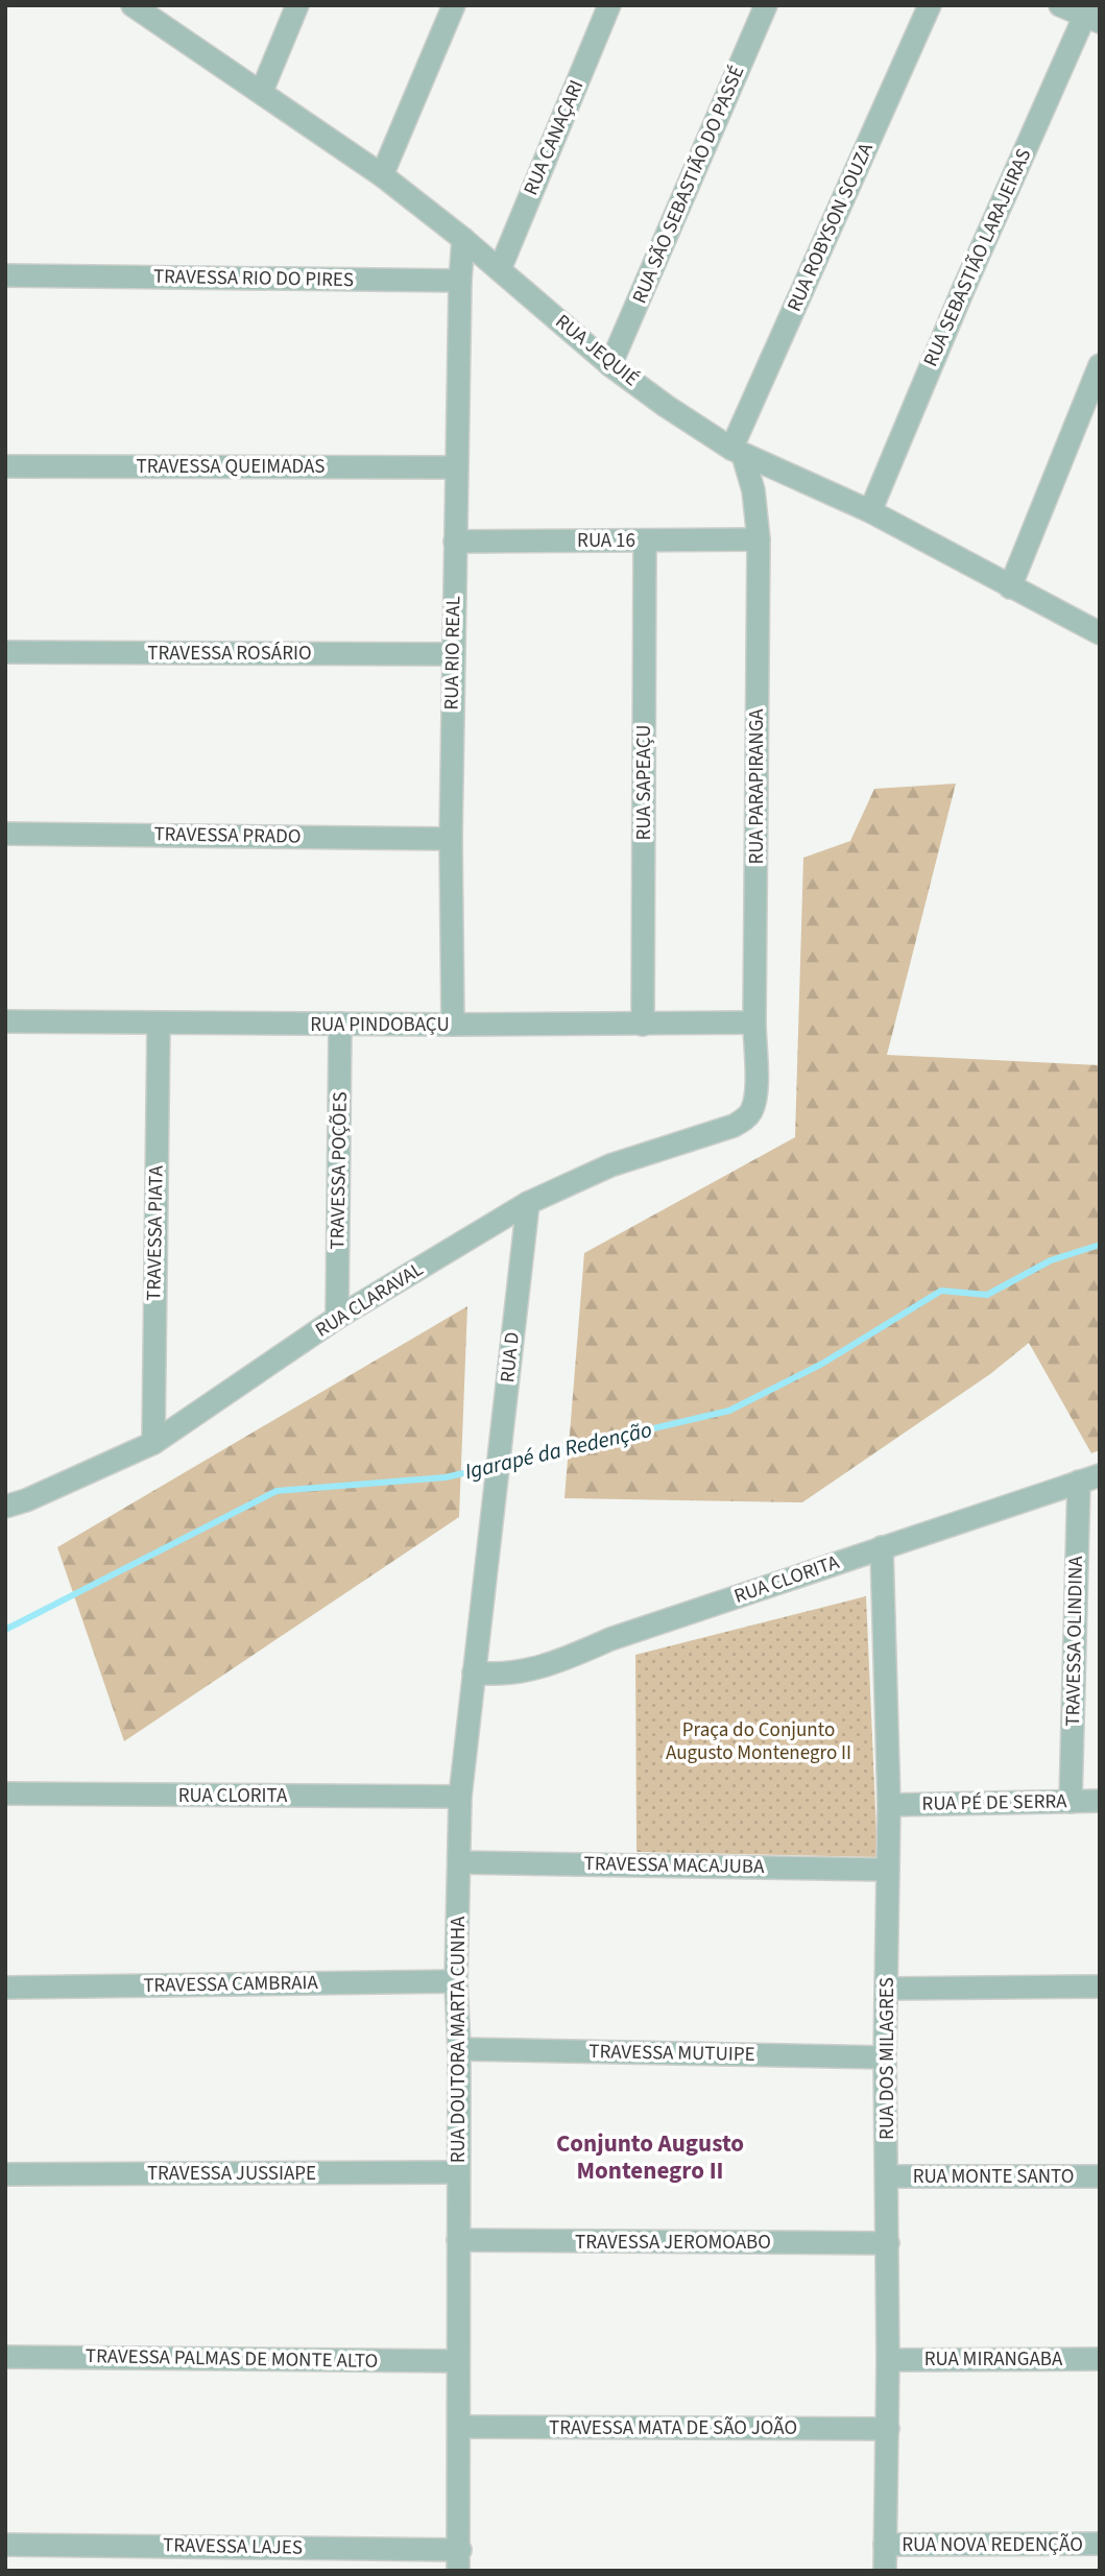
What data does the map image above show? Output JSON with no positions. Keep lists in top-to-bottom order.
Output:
{
  "streets": {
    "street": [
      "RUA CANAÇARI",
      "RUA SÃO SEBASTIÃO DO PASSÉ",
      "RUA ROBYSON SOUZA",
      "RUA SEBASTIÃO LARAJEIRAS",
      "TRAVESSA RIO DO PIRES",
      "RUA JEQUIÉ",
      "TRAVESSA QUEIMADAS",
      "RUA 16",
      "TRAVESSA ROSÁRIO",
      "RUA RIO REAL",
      "RUA SAPEAÇU",
      "RUA PARAPIRANGA",
      "TRAVESSA PRADO",
      "RUA PINDOBAÇU",
      "TRAVESSA POÇÕES",
      "TRAVESSA PIATA",
      "RUA CLARAVAL",
      "RUA D",
      "RUA CLORITA",
      "TRAVESSA OLINDINA",
      "RUA PÉ DE SERRA",
      "TRAVESSA MACAJUBA",
      "TRAVESSA CAMBRAIA",
      "RUA DOUTORA MARTA CUNHA",
      "TRAVESSA MUTUIPE",
      "RUA DOS MILAGRES",
      "TRAVESSA JUSSIAPE",
      "RUA MONTE SANTO",
      "TRAVESSA JEROMOABO",
      "TRAVESSA PALMAS DE MONTE ALTO",
      "RUA MIRANGABA",
      "TRAVESSA MATA DE SÃO JOÃO",
      "RUA NOVA REDENÇÃO",
      "TRAVESSA LAJES"
    ]
  },
  "crossings": [
    ["RUA CANAÇARI", "RUA JEQUIÉ"],
    ["RUA SÃO SEBASTIÃO DO PASSÉ", "RUA JEQUIÉ"],
    ["RUA ROBYSON SOUZA", "RUA JEQUIÉ"],
    ["RUA ROBYSON SOUZA", "RUA PARAPIRANGA"],
    ["RUA SEBASTIÃO LARAJEIRAS", "RUA JEQUIÉ"],
    ["TRAVESSA RIO DO PIRES", "RUA RIO REAL"],
    ["RUA JEQUIÉ", "RUA PARAPIRANGA"],
    ["TRAVESSA QUEIMADAS", "RUA RIO REAL"],
    ["RUA 16", "RUA RIO REAL"],
    ["RUA 16", "RUA SAPEAÇU"],
    ["RUA 16", "RUA PARAPIRANGA"],
    ["TRAVESSA ROSÁRIO", "RUA RIO REAL"],
    ["RUA RIO REAL", "TRAVESSA PRADO"],
    ["RUA RIO REAL", "RUA PINDOBAÇU"],
    ["RUA SAPEAÇU", "RUA PINDOBAÇU"],
    ["RUA PARAPIRANGA", "RUA PINDOBAÇU"],
    ["RUA PARAPIRANGA", "RUA CLARAVAL"],
    ["RUA PINDOBAÇU", "TRAVESSA POÇÕES"],
    ["RUA PINDOBAÇU", "TRAVESSA PIATA"],
    ["TRAVESSA POÇÕES", "RUA CLARAVAL"],
    ["TRAVESSA PIATA", "RUA CLARAVAL"],
    ["RUA CLARAVAL", "RUA D"],
    ["RUA D", "RUA DOUTORA MARTA CUNHA"],
    ["RUA CLORITA", "TRAVESSA OLINDINA"],
    ["RUA CLORITA", "RUA DOUTORA MARTA CUNHA"],
    ["RUA CLORITA", "RUA DOS MILAGRES"],
    ["TRAVESSA OLINDINA", "RUA PÉ DE SERRA"],
    ["RUA PÉ DE SERRA", "RUA DOS MILAGRES"],
    ["TRAVESSA MACAJUBA", "RUA DOUTORA MARTA CUNHA"],
    ["TRAVESSA MACAJUBA", "RUA DOS MILAGRES"],
    ["TRAVESSA CAMBRAIA", "RUA DOUTORA MARTA CUNHA"],
    ["RUA DOUTORA MARTA CUNHA", "TRAVESSA MUTUIPE"],
    ["RUA DOUTORA MARTA CUNHA", "TRAVESSA JUSSIAPE"],
    ["RUA DOUTORA MARTA CUNHA", "TRAVESSA JEROMOABO"],
    ["RUA DOUTORA MARTA CUNHA", "TRAVESSA PALMAS DE MONTE ALTO"],
    ["RUA DOUTORA MARTA CUNHA", "TRAVESSA MATA DE SÃO JOÃO"],
    ["RUA DOUTORA MARTA CUNHA", "TRAVESSA LAJES"],
    ["TRAVESSA MUTUIPE", "RUA DOS MILAGRES"],
    ["RUA DOS MILAGRES", "RUA MONTE SANTO"],
    ["RUA DOS MILAGRES", "TRAVESSA JEROMOABO"],
    ["RUA DOS MILAGRES", "RUA MIRANGABA"],
    ["RUA DOS MILAGRES", "TRAVESSA MATA DE SÃO JOÃO"],
    ["RUA DOS MILAGRES", "RUA NOVA REDENÇÃO"]
  ],
  "districts": ["Conjunto Augusto Montenegro II"],
  "water": ["Igarapé da Redenção"],
  "parks": ["Praça do Conjunto Augusto Montenegro II"]
}
